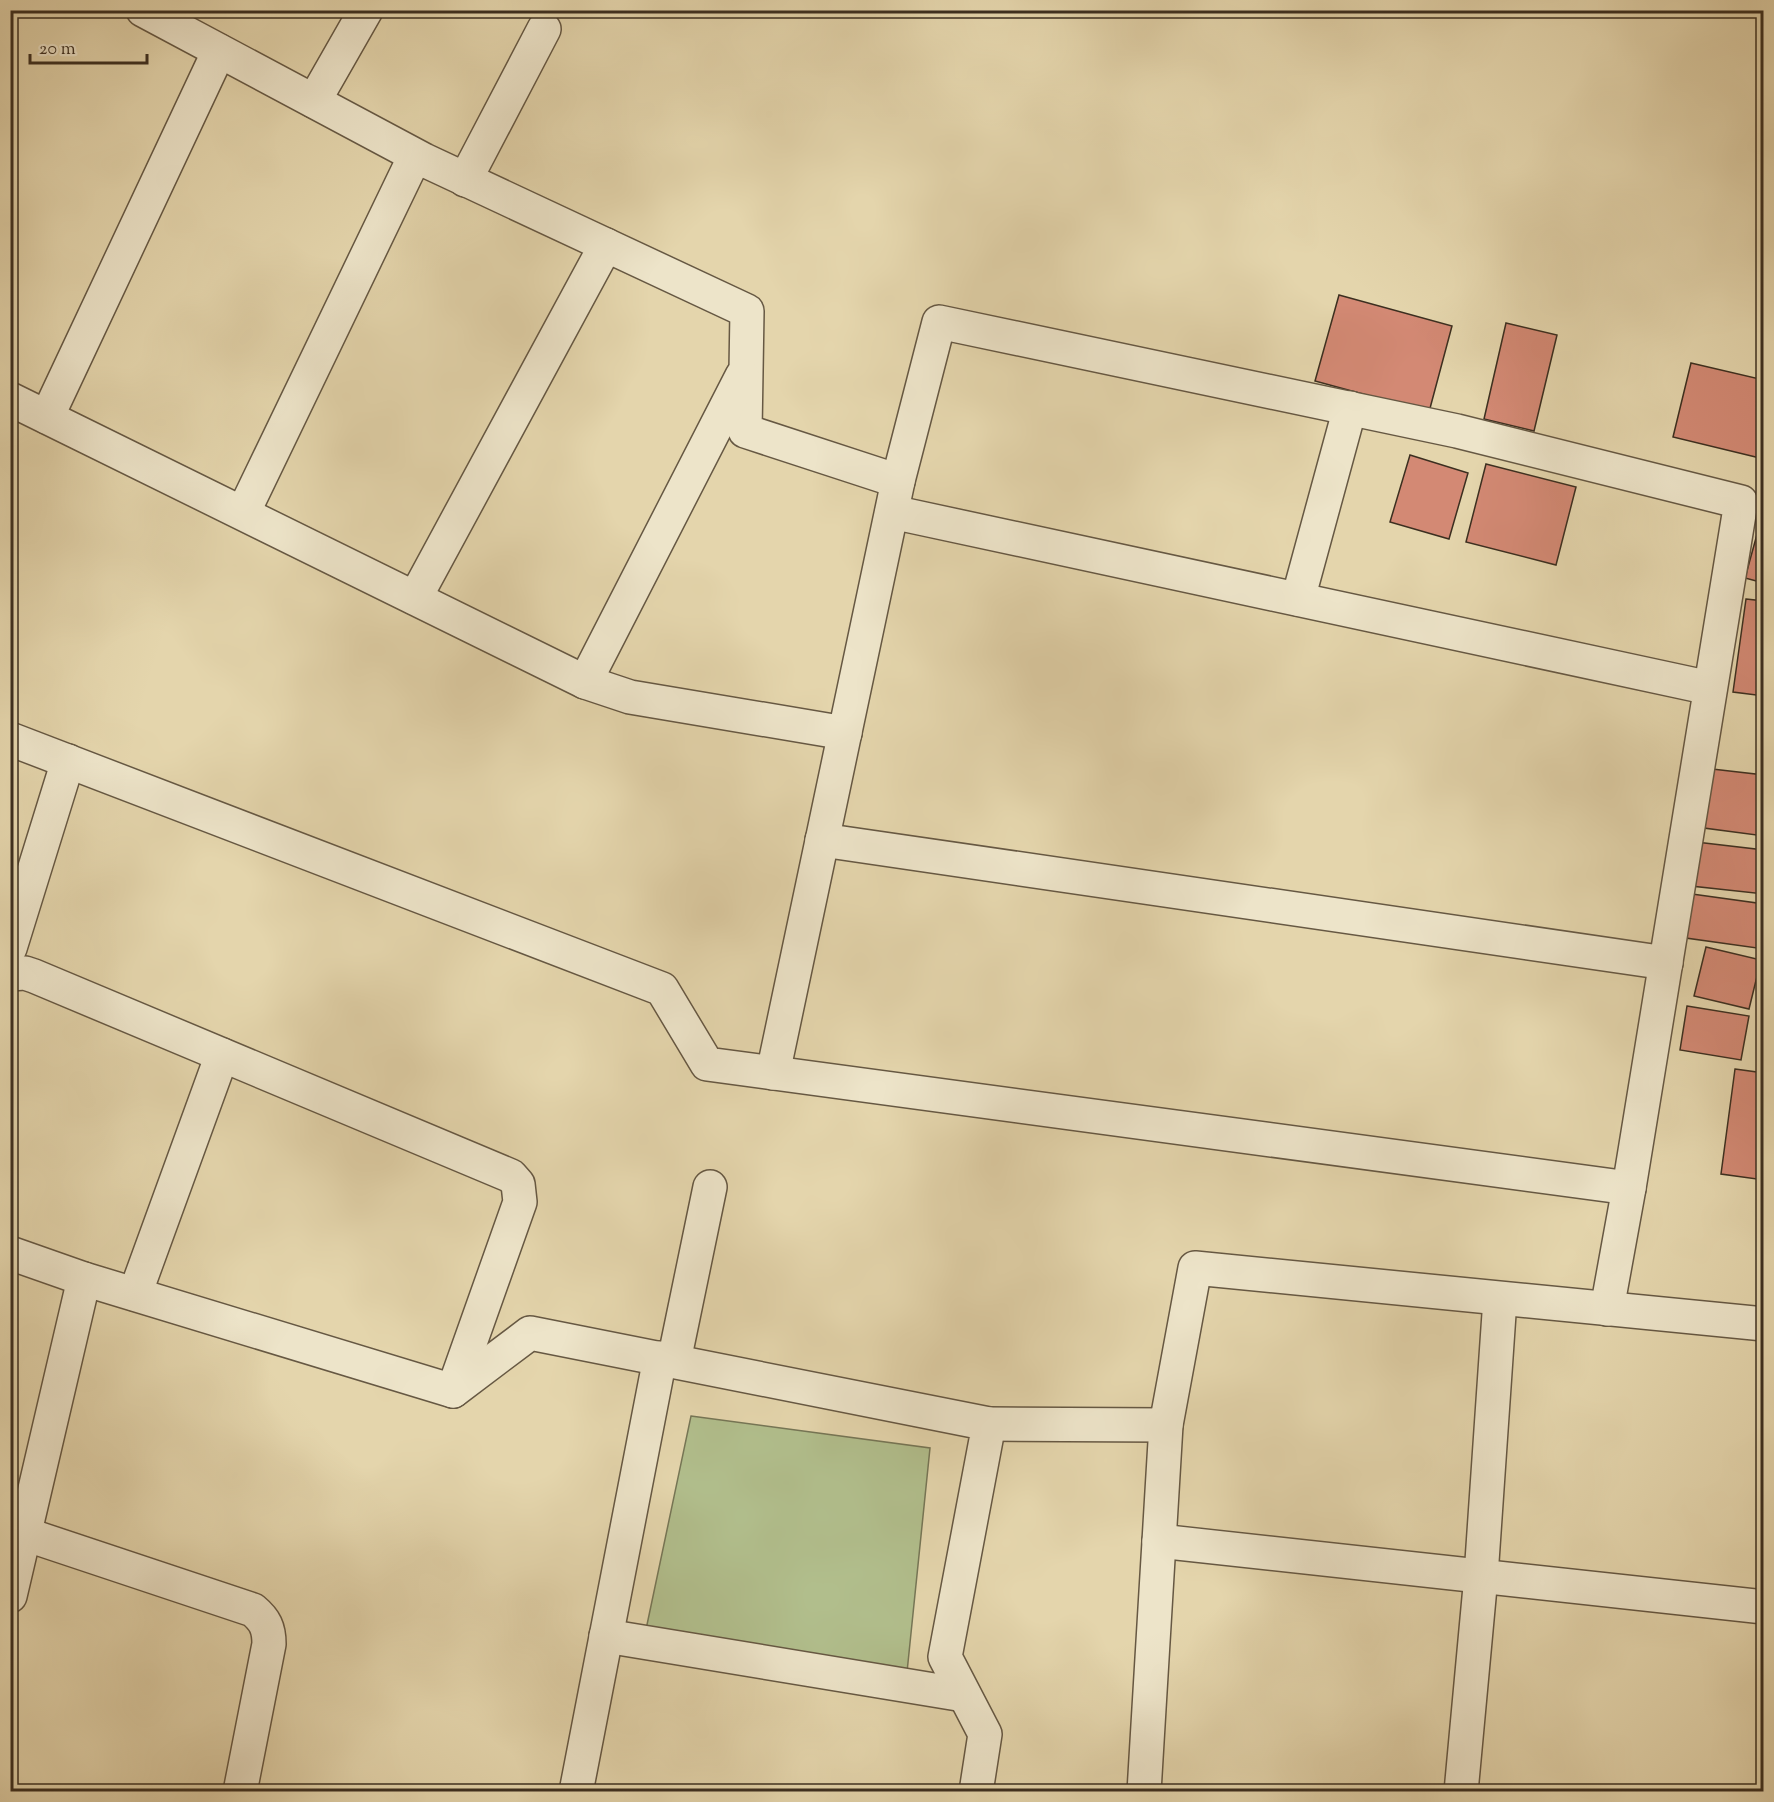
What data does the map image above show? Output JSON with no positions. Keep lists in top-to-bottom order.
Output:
{
  "scale_bar": "20 m"
}
